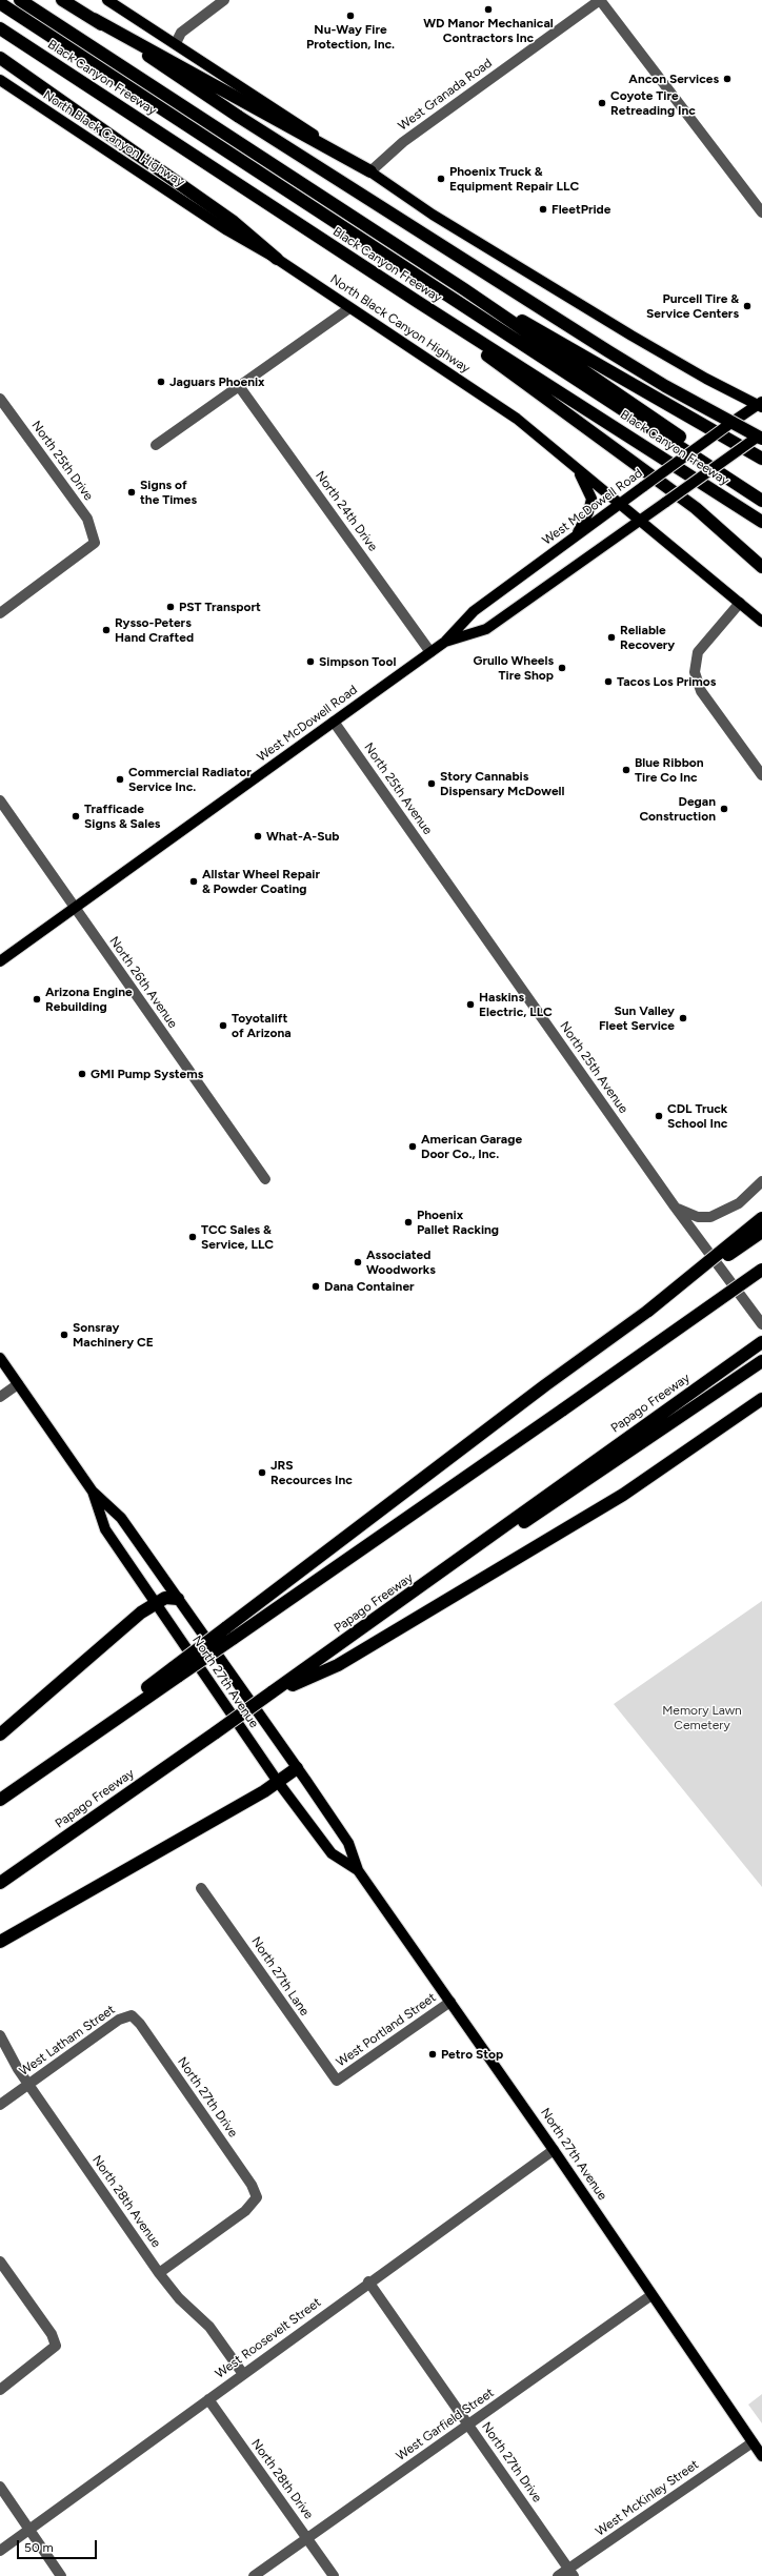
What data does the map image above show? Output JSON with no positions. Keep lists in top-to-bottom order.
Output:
{
  "streets": {
    "highway": ["Black Canyon Freeway", "Papago Freeway"],
    "main road": ["North Black Canyon Highway", "West McDowell Road", "North 27th Avenue"],
    "street": [
      "West Granada Road",
      "North 25th Drive",
      "North 24th Drive",
      "North 25th Avenue",
      "North 26th Avenue",
      "North 27th Lane",
      "West Portland Street",
      "West Latham Street",
      "North 27th Drive",
      "North 28th Avenue",
      "West Roosevelt Street",
      "West Garfield Street",
      "North 28th Drive",
      "West McKinley Street"
    ]
  },
  "crossings": [
    ["North Black Canyon Highway", "West McDowell Road"],
    ["West McDowell Road", "North 24th Drive"],
    ["West McDowell Road", "North 25th Avenue"],
    ["West McDowell Road", "North 26th Avenue"],
    ["North 27th Avenue", "West Portland Street"],
    ["North 27th Avenue", "West Roosevelt Street"],
    ["North 27th Avenue", "West Garfield Street"],
    ["North 27th Avenue", "West McKinley Street"],
    ["North 27th Lane", "West Portland Street"],
    ["West Latham Street", "North 27th Drive"],
    ["West Latham Street", "North 28th Avenue"],
    ["North 27th Drive", "North 28th Avenue"],
    ["North 27th Drive", "West Roosevelt Street"],
    ["North 27th Drive", "West Garfield Street"],
    ["North 27th Drive", "West McKinley Street"],
    ["North 28th Avenue", "West Roosevelt Street"],
    ["West Roosevelt Street", "North 28th Drive"],
    ["West Garfield Street", "North 28th Drive"]
  ],
  "parks": ["Memory Lawn Cemetery"],
  "places": [
    "WD Manor Mechanical Contractors Inc",
    "Nu-Way Fire Protection, Inc.",
    "Ancon Services",
    "Coyote Tire Retreading Inc",
    "Phoenix Truck & Equipment Repair LLC",
    "FleetPride",
    "Purcell Tire & Service Centers",
    "Jaguars Phoenix",
    "Signs of the Times",
    "PST Transport",
    "Rysso-Peters Hand Crafted",
    "Reliable Recovery",
    "Simpson Tool",
    "Grullo Wheels Tire Shop",
    "Tacos Los Primos",
    "Blue Ribbon Tire Co Inc",
    "Commercial Radiator Service Inc.",
    "Story Cannabis Dispensary McDowell",
    "Degan Construction",
    "Trafficade Signs & Sales",
    "What-A-Sub",
    "Allstar Wheel Repair & Powder Coating",
    "Arizona Engine Rebuilding",
    "Haskins Electric, LLC",
    "Sun Valley Fleet Service",
    "Toyotalift of Arizona",
    "GMI Pump Systems",
    "CDL Truck School Inc",
    "American Garage Door Co., Inc.",
    "Phoenix Pallet Racking",
    "TCC Sales & Service, LLC",
    "Associated Woodworks",
    "Dana Container",
    "Sonsray Machinery CE",
    "JRS Recources Inc",
    "Petro Stop"
  ],
  "scale_bar": "50 m"
}
